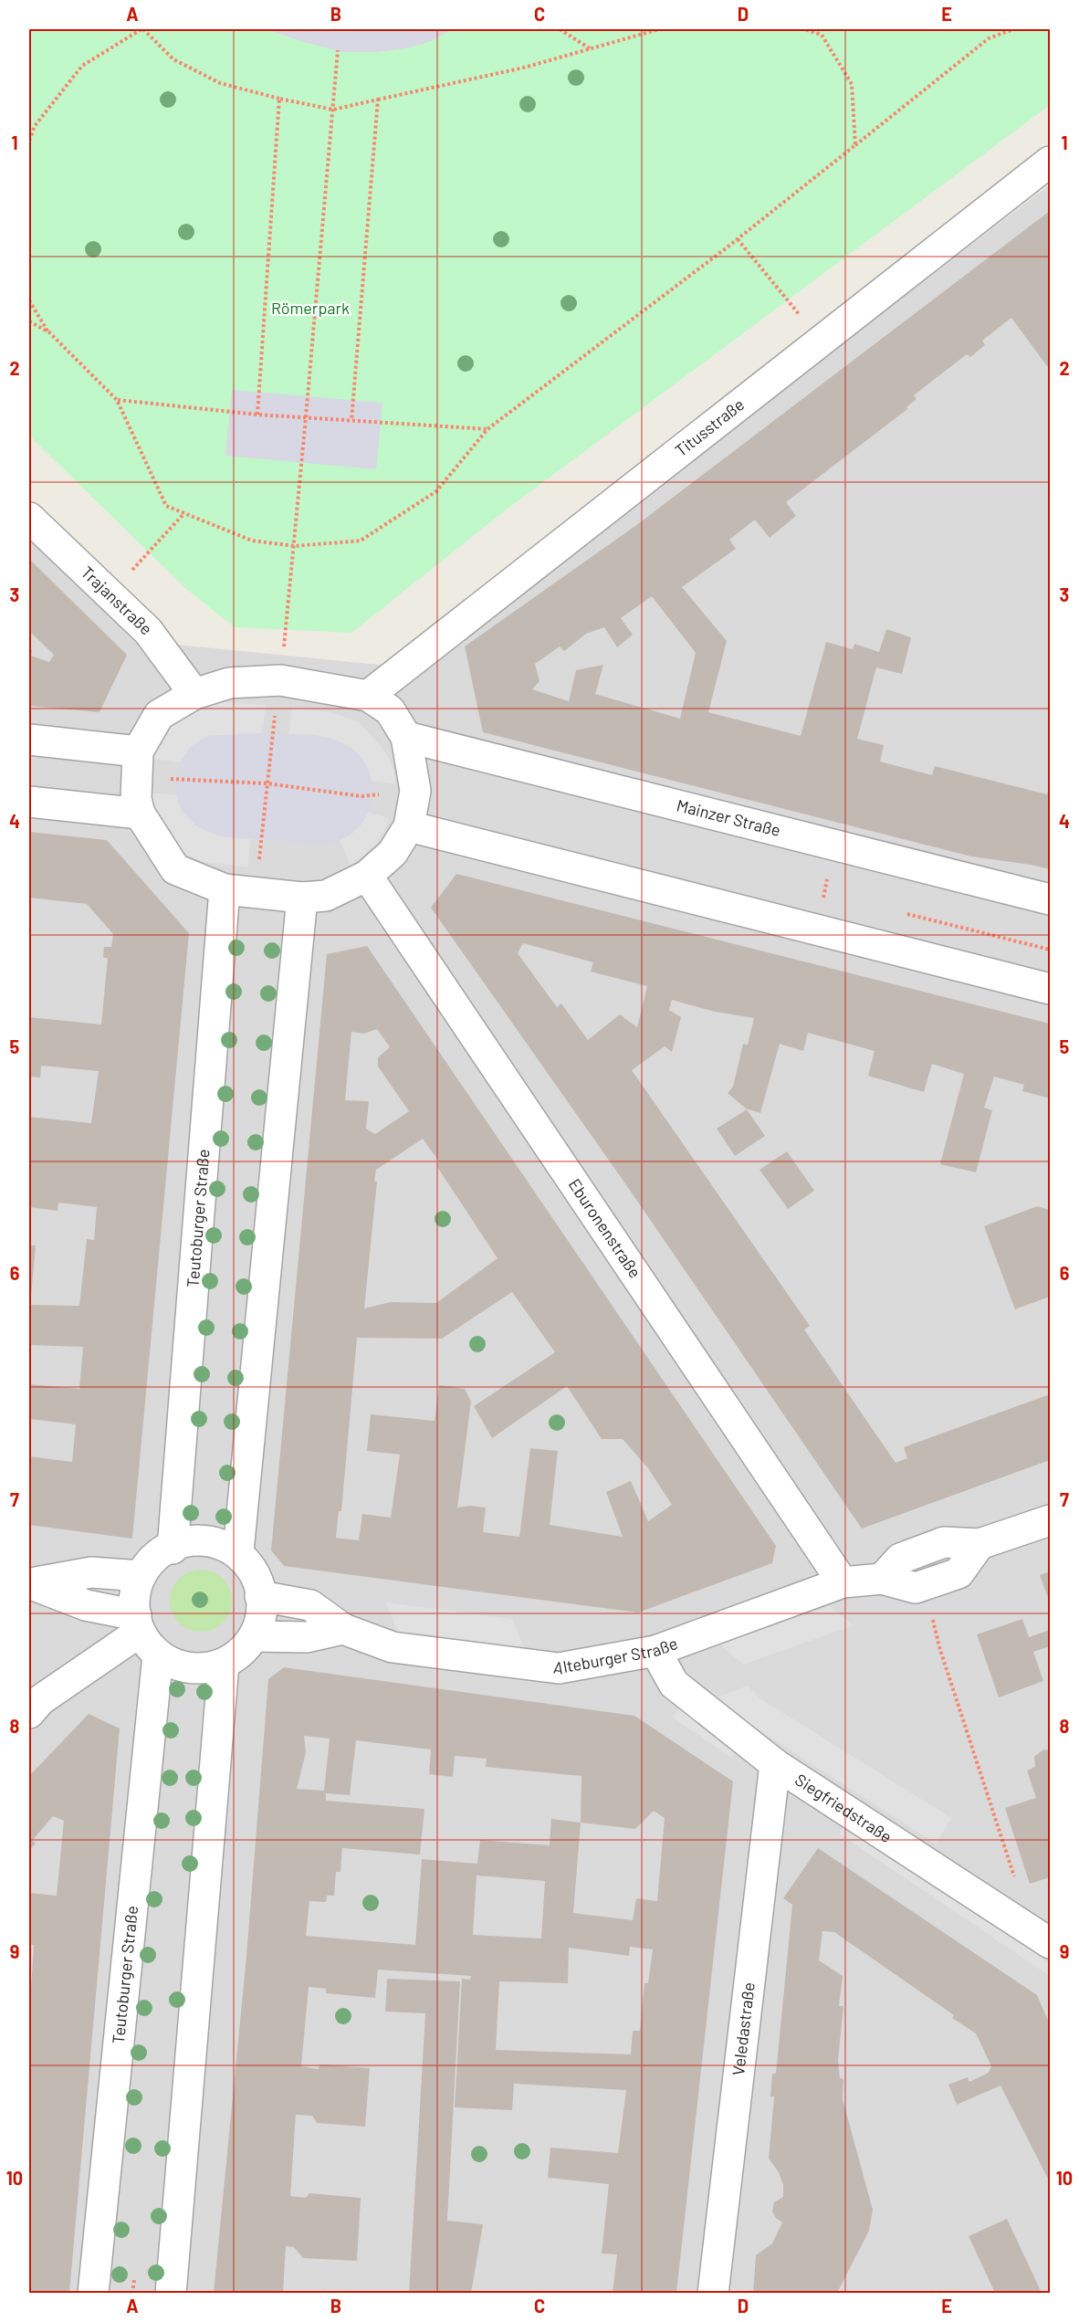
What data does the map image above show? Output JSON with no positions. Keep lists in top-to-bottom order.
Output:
{
  "streets": {
    "street": [
      "Titusstraße",
      "Trajanstraße",
      "Mainzer Straße",
      "Teutoburger Straße",
      "Eburonenstraße",
      "Alteburger Straße",
      "Siegfriedstraße",
      "Veledastraße"
    ]
  },
  "crossings": [
    ["Teutoburger Straße", "Alteburger Straße"],
    ["Eburonenstraße", "Alteburger Straße"],
    ["Alteburger Straße", "Siegfriedstraße"],
    ["Siegfriedstraße", "Veledastraße"]
  ],
  "parks": ["Römerpark"],
  "grid": {
    "columns": [
      "A",
      "B",
      "C",
      "D",
      "E"
    ],
    "rows": [
      "1",
      "2",
      "3",
      "4",
      "5",
      "6",
      "7",
      "8",
      "9",
      "10"
    ]
  }
}
